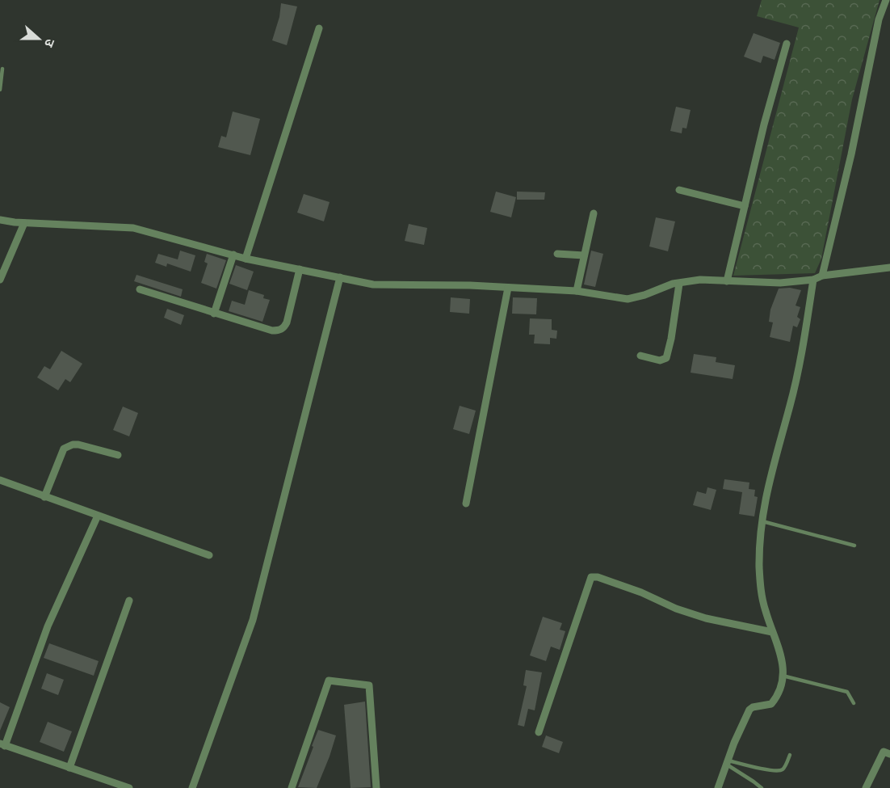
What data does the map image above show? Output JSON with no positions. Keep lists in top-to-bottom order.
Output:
{
  "north": "right"
}
